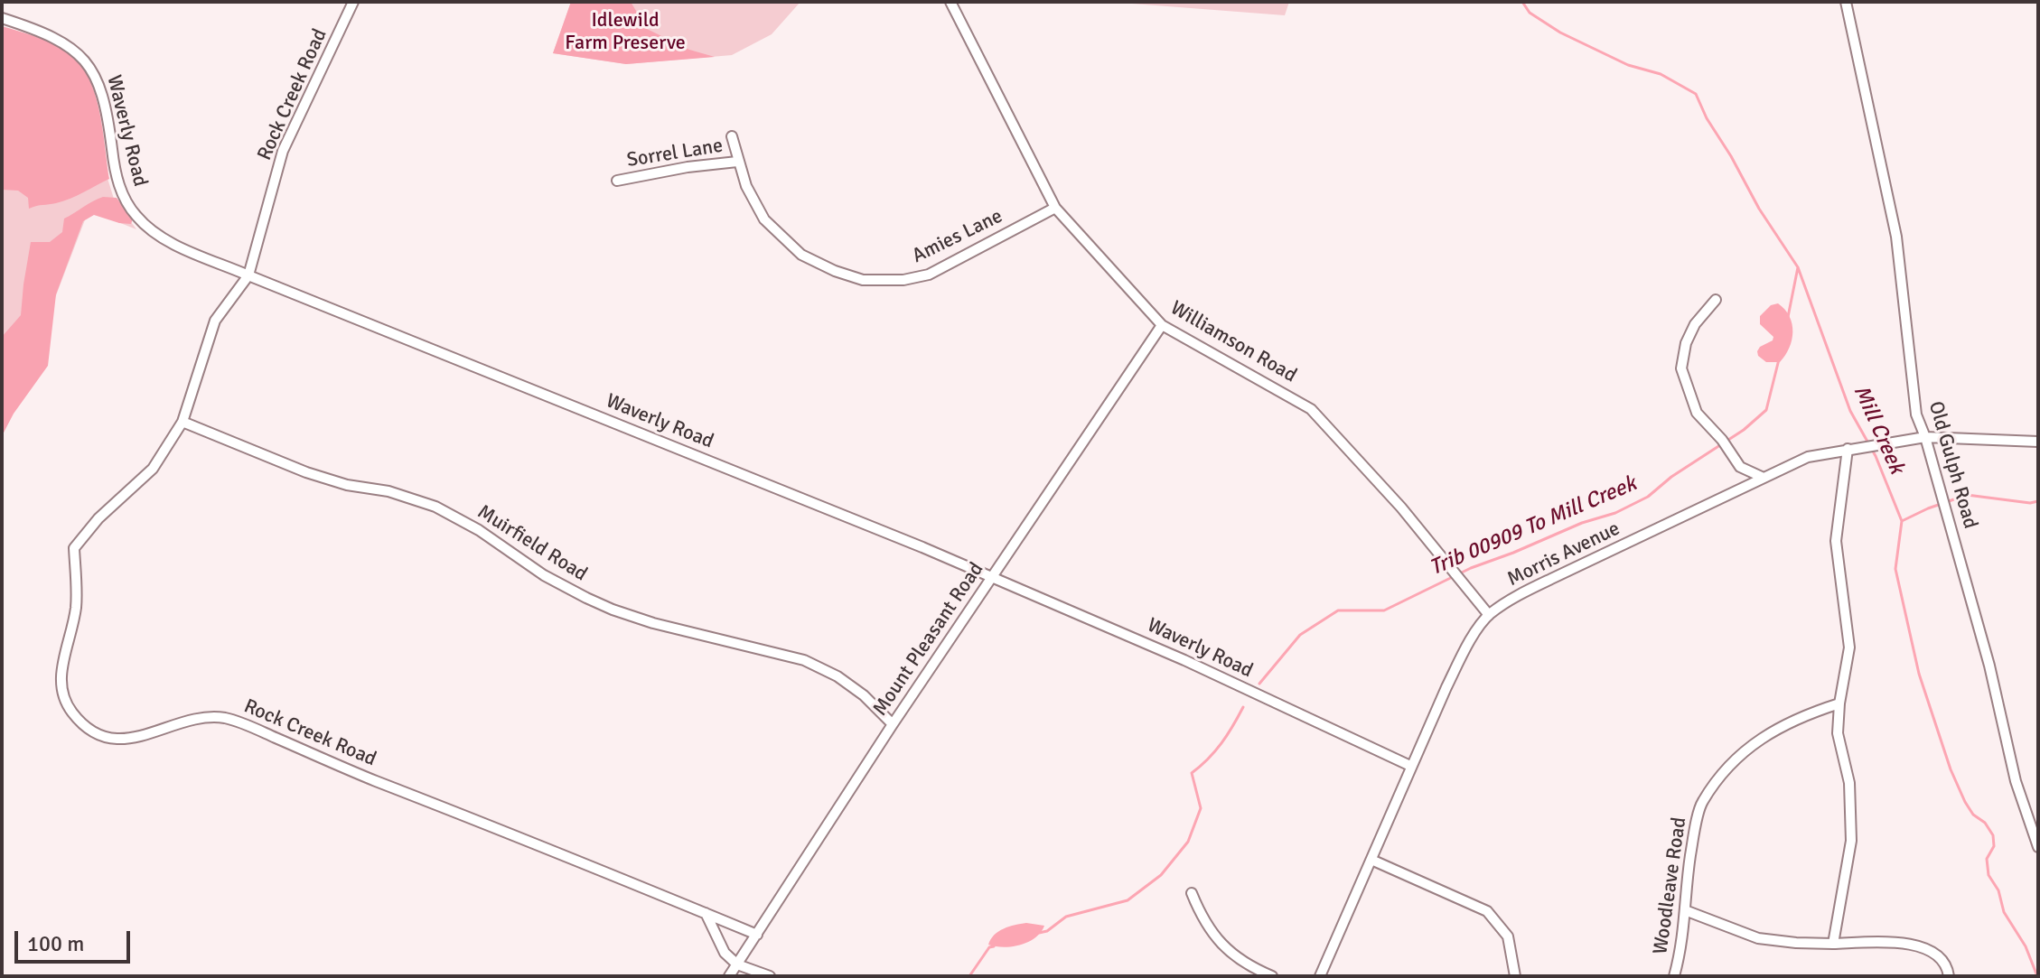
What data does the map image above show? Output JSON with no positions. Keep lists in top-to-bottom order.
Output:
{
  "streets": {
    "street": [
      "Rock Creek Road",
      "Waverly Road",
      "Sorrel Lane",
      "Amies Lane",
      "Williamson Road",
      "Old Gulph Road",
      "Muirfield Road",
      "Morris Avenue",
      "Mount Pleasant Road",
      "Woodleave Road"
    ]
  },
  "crossings": [
    ["Rock Creek Road", "Waverly Road"],
    ["Rock Creek Road", "Muirfield Road"],
    ["Rock Creek Road", "Mount Pleasant Road"],
    ["Waverly Road", "Morris Avenue"],
    ["Waverly Road", "Mount Pleasant Road"],
    ["Sorrel Lane", "Amies Lane"],
    ["Amies Lane", "Williamson Road"],
    ["Williamson Road", "Morris Avenue"],
    ["Williamson Road", "Mount Pleasant Road"],
    ["Old Gulph Road", "Morris Avenue"],
    ["Muirfield Road", "Mount Pleasant Road"]
  ],
  "water": ["Mill Creek", "Trib 00909 To Mill Creek"],
  "parks": ["Idlewild Farm Preserve"],
  "scale_bar": "100 m"
}
